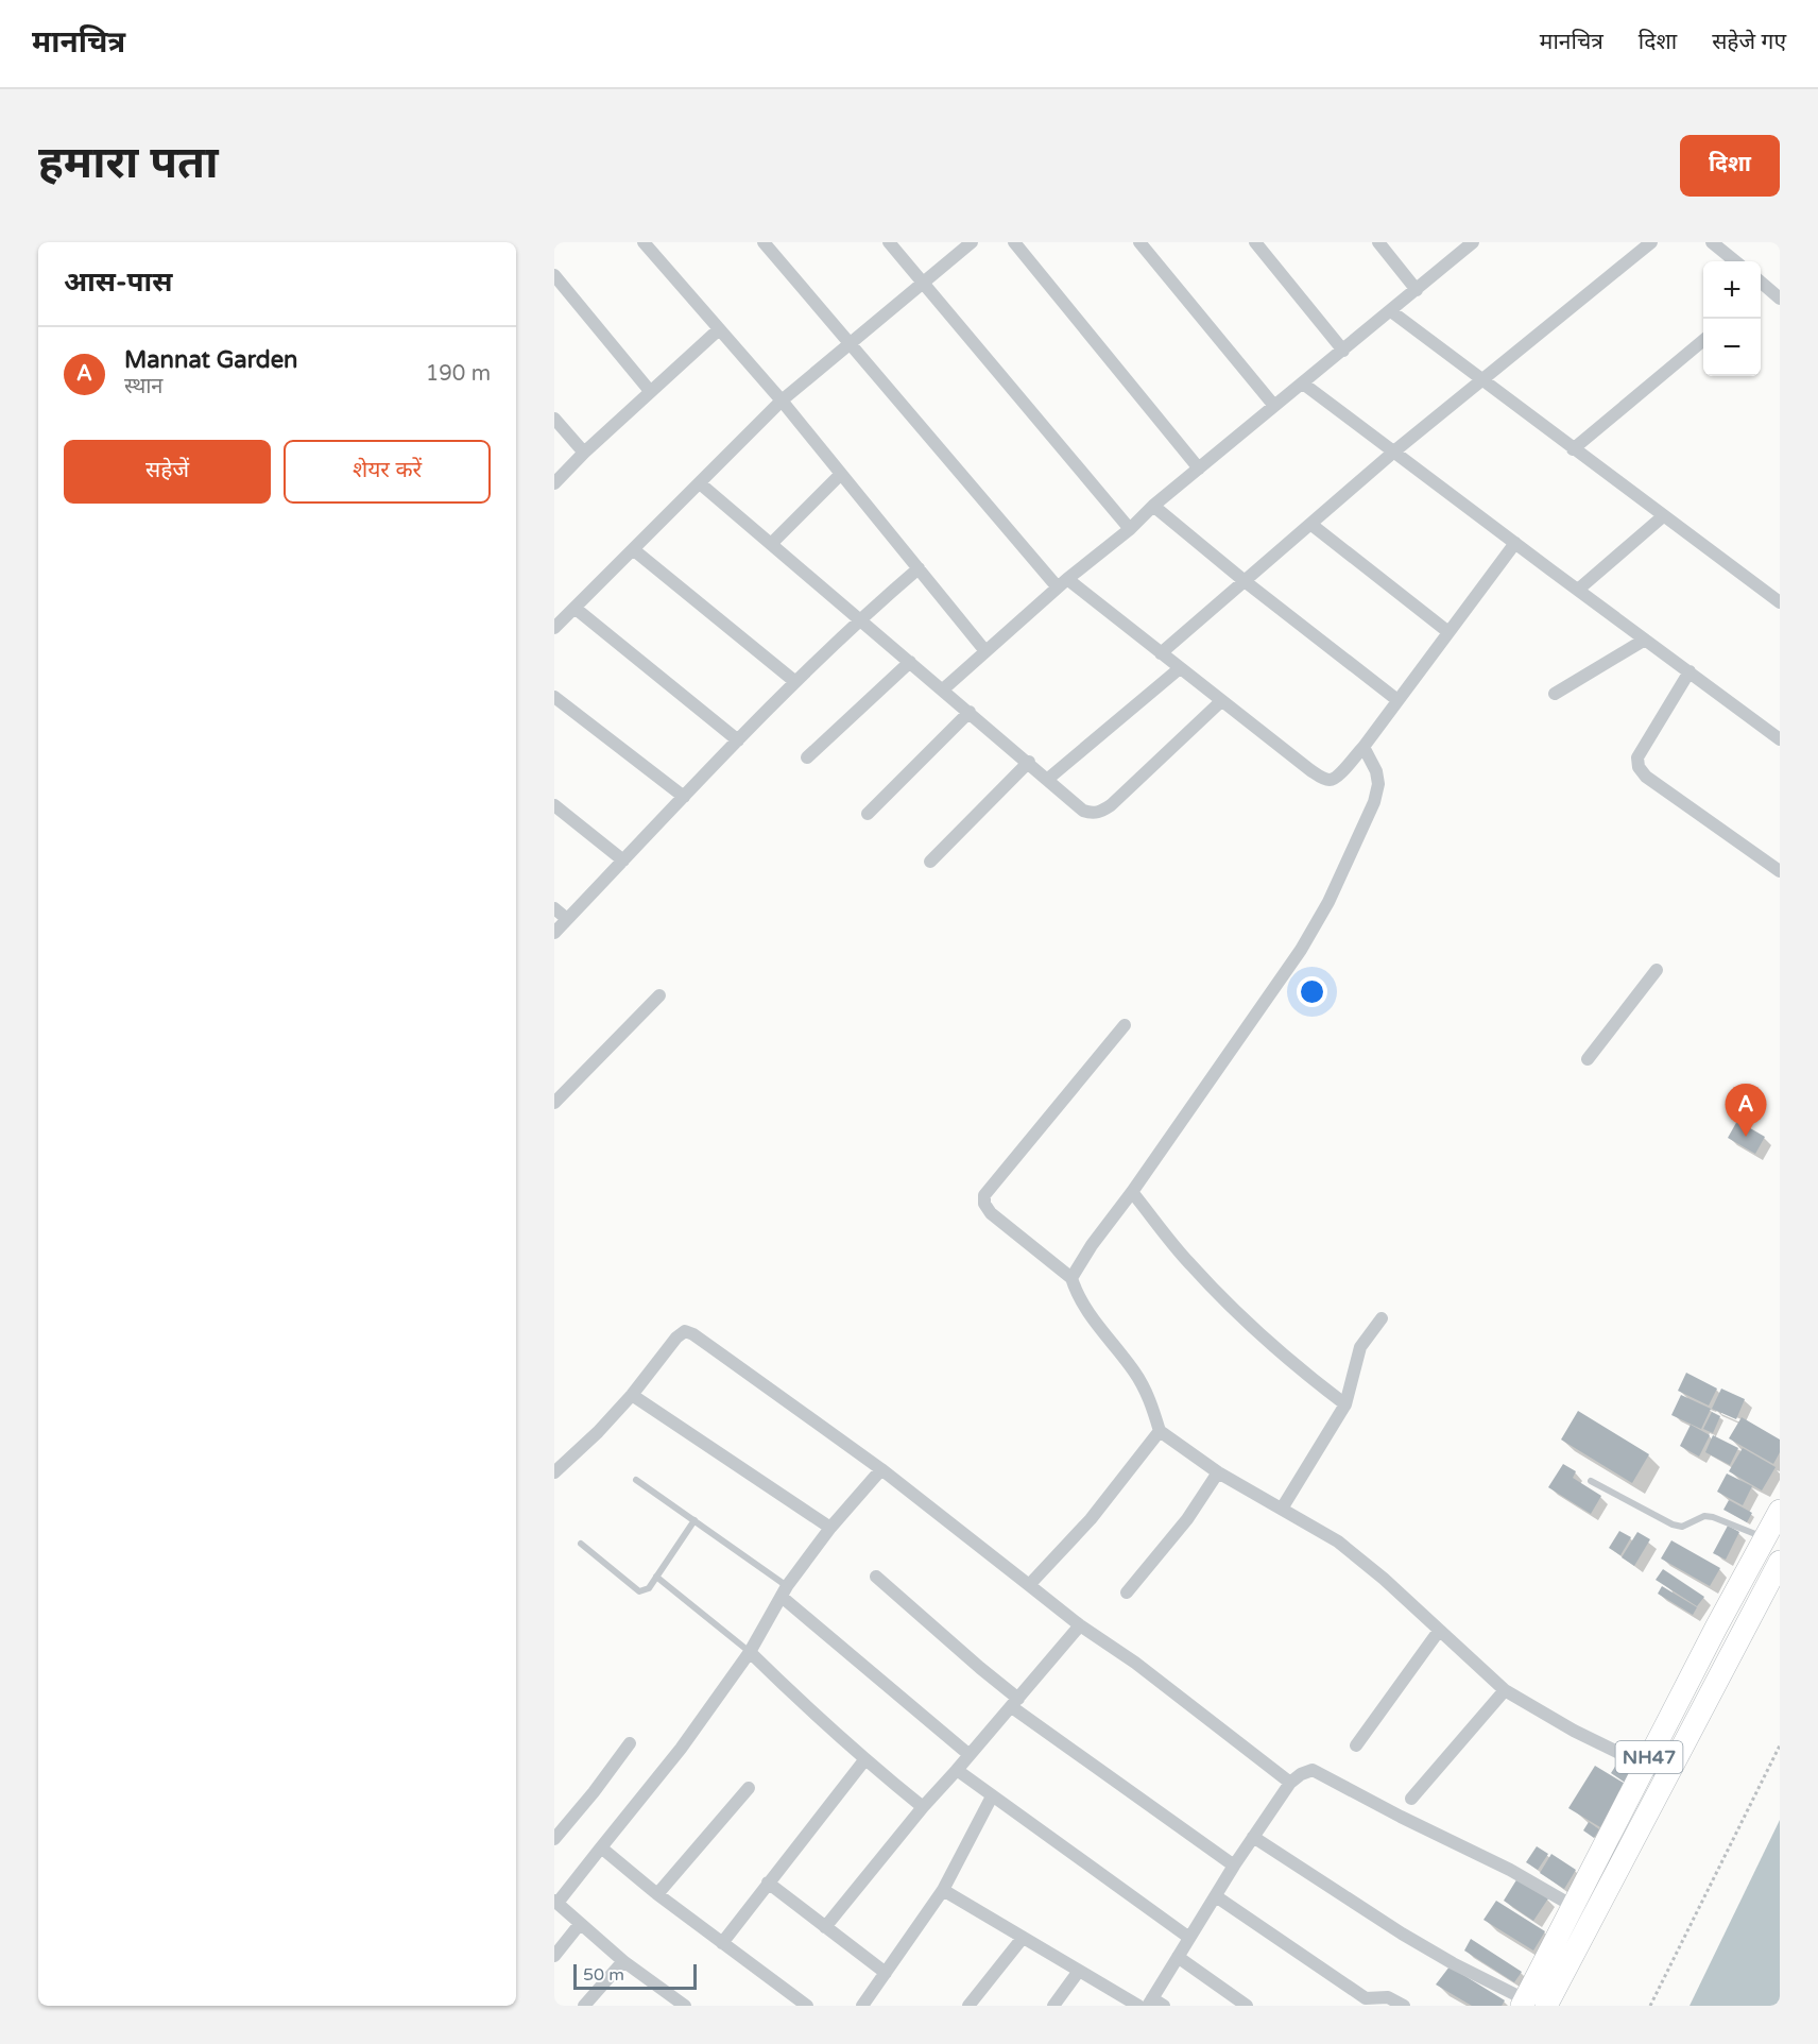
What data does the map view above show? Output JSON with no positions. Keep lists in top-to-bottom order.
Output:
{
  "streets": {
    "highway": ["NH47"]
  },
  "scale_bar": "50 m",
  "page": {
    "header": "मानचित्र",
    "nav": ["मानचित्र", "दिशा", "सहेजे गए"],
    "buttons": [
      "दिशा",
      ["सहेजें", "शेयर करें"]
    ],
    "title": "हमारा पता",
    "heading": "आस-पास",
    "map_buttons": ["+", "−"],
    "list": [
      {
        "mark": "A",
        "name": "Mannat Garden",
        "note": "स्थान",
        "value": "190 m"
      }
    ],
    "pins": "A",
    "scale": "50 m"
  }
}
